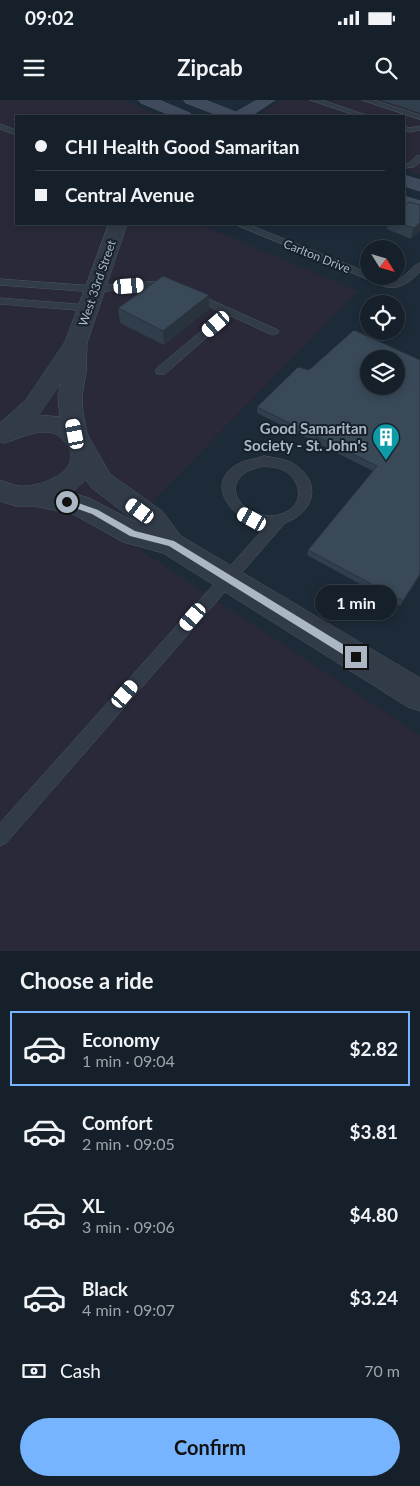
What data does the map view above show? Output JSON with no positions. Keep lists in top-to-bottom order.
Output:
{
  "streets": {
    "street": ["West 33rd Street"],
    "lane": ["Carlton Drive"]
  },
  "places": {
    "building": ["Good Samaritan Society - St. John's"]
  },
  "north": "bottom right",
  "page": {
    "status": "09:02",
    "header": "Zipcab",
    "banner": ["CHI Health Good Samaritan", "Central Avenue"],
    "bubble": "1 min",
    "heading": "Choose a ride",
    "list": [
      {
        "name": "Economy",
        "note": "1 min · 09:04",
        "value": "$2.82"
      },
      {
        "name": "Comfort",
        "note": "2 min · 09:05",
        "value": "$3.81"
      },
      {
        "name": "XL",
        "note": "3 min · 09:06",
        "value": "$4.80"
      },
      {
        "name": "Black",
        "note": "4 min · 09:07",
        "value": "$3.24"
      }
    ],
    "pay": ["Cash", "70 m"],
    "buttons": "Confirm"
  }
}
